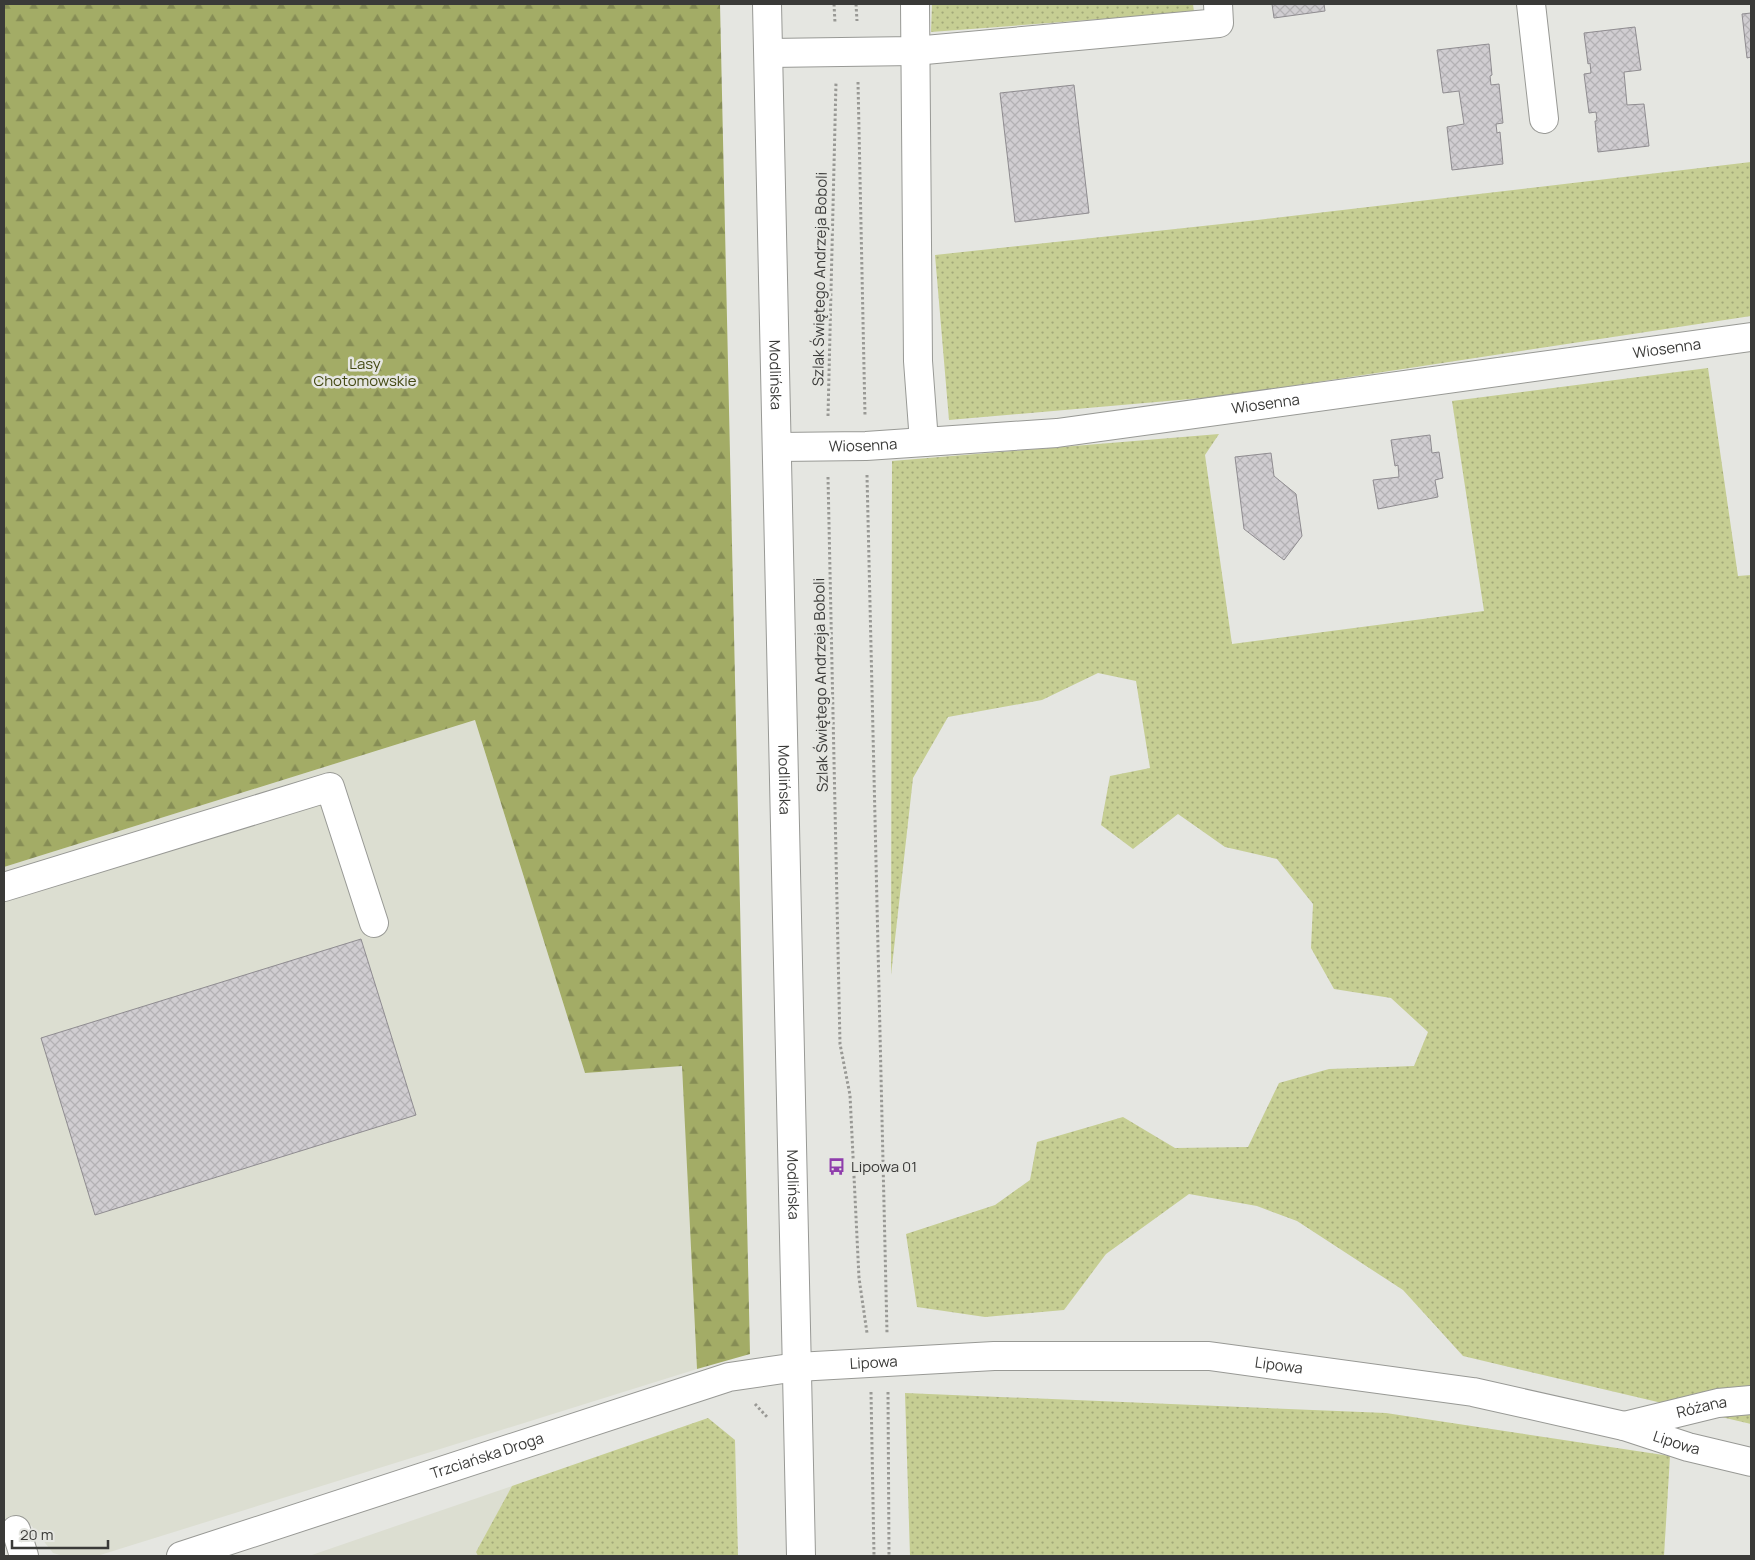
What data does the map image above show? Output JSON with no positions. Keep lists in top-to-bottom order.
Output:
{
  "streets": {
    "street": [
      "Wiosenna",
      "Modlińska",
      "Lipowa",
      "Różana",
      "Trzciańska Droga"
    ],
    "path": ["Szlak Świętego Andrzeja Boboli"]
  },
  "crossings": [
    ["Szlak Świętego Andrzeja Boboli", "Wiosenna"],
    ["Szlak Świętego Andrzeja Boboli", "Lipowa"],
    ["Wiosenna", "Modlińska"],
    ["Modlińska", "Lipowa"],
    ["Modlińska", "Trzciańska Droga"],
    ["Lipowa", "Różana"],
    ["Lipowa", "Trzciańska Droga"]
  ],
  "parks": ["Lasy Chotomowskie"],
  "places": {
    "bus stop": ["Lipowa 01"]
  },
  "scale_bar": "20 m"
}
